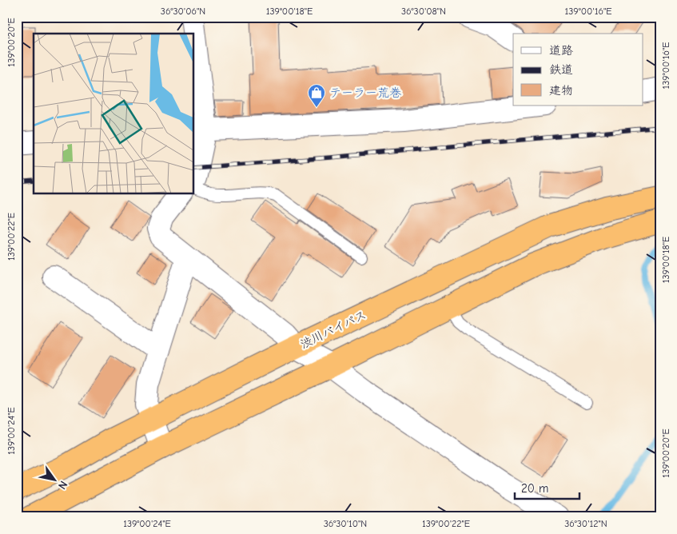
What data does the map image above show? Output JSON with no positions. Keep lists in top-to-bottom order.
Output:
{
  "streets": {
    "highway": ["渋川バイパス"]
  },
  "places": {
    "shop": ["テーラー荒巻"]
  },
  "legend": ["道路", "鉄道", "建物"],
  "scale_bar": "20 m",
  "north": "bottom right",
  "coordinates": [
    "36°30'06\"N",
    "139°00'18\"E",
    "36°30'08\"N",
    "139°00'16\"E",
    "139°00'20\"E",
    "139°00'22\"E",
    "139°00'24\"E",
    "36°30'10\"N",
    "36°30'12\"N"
  ]
}
